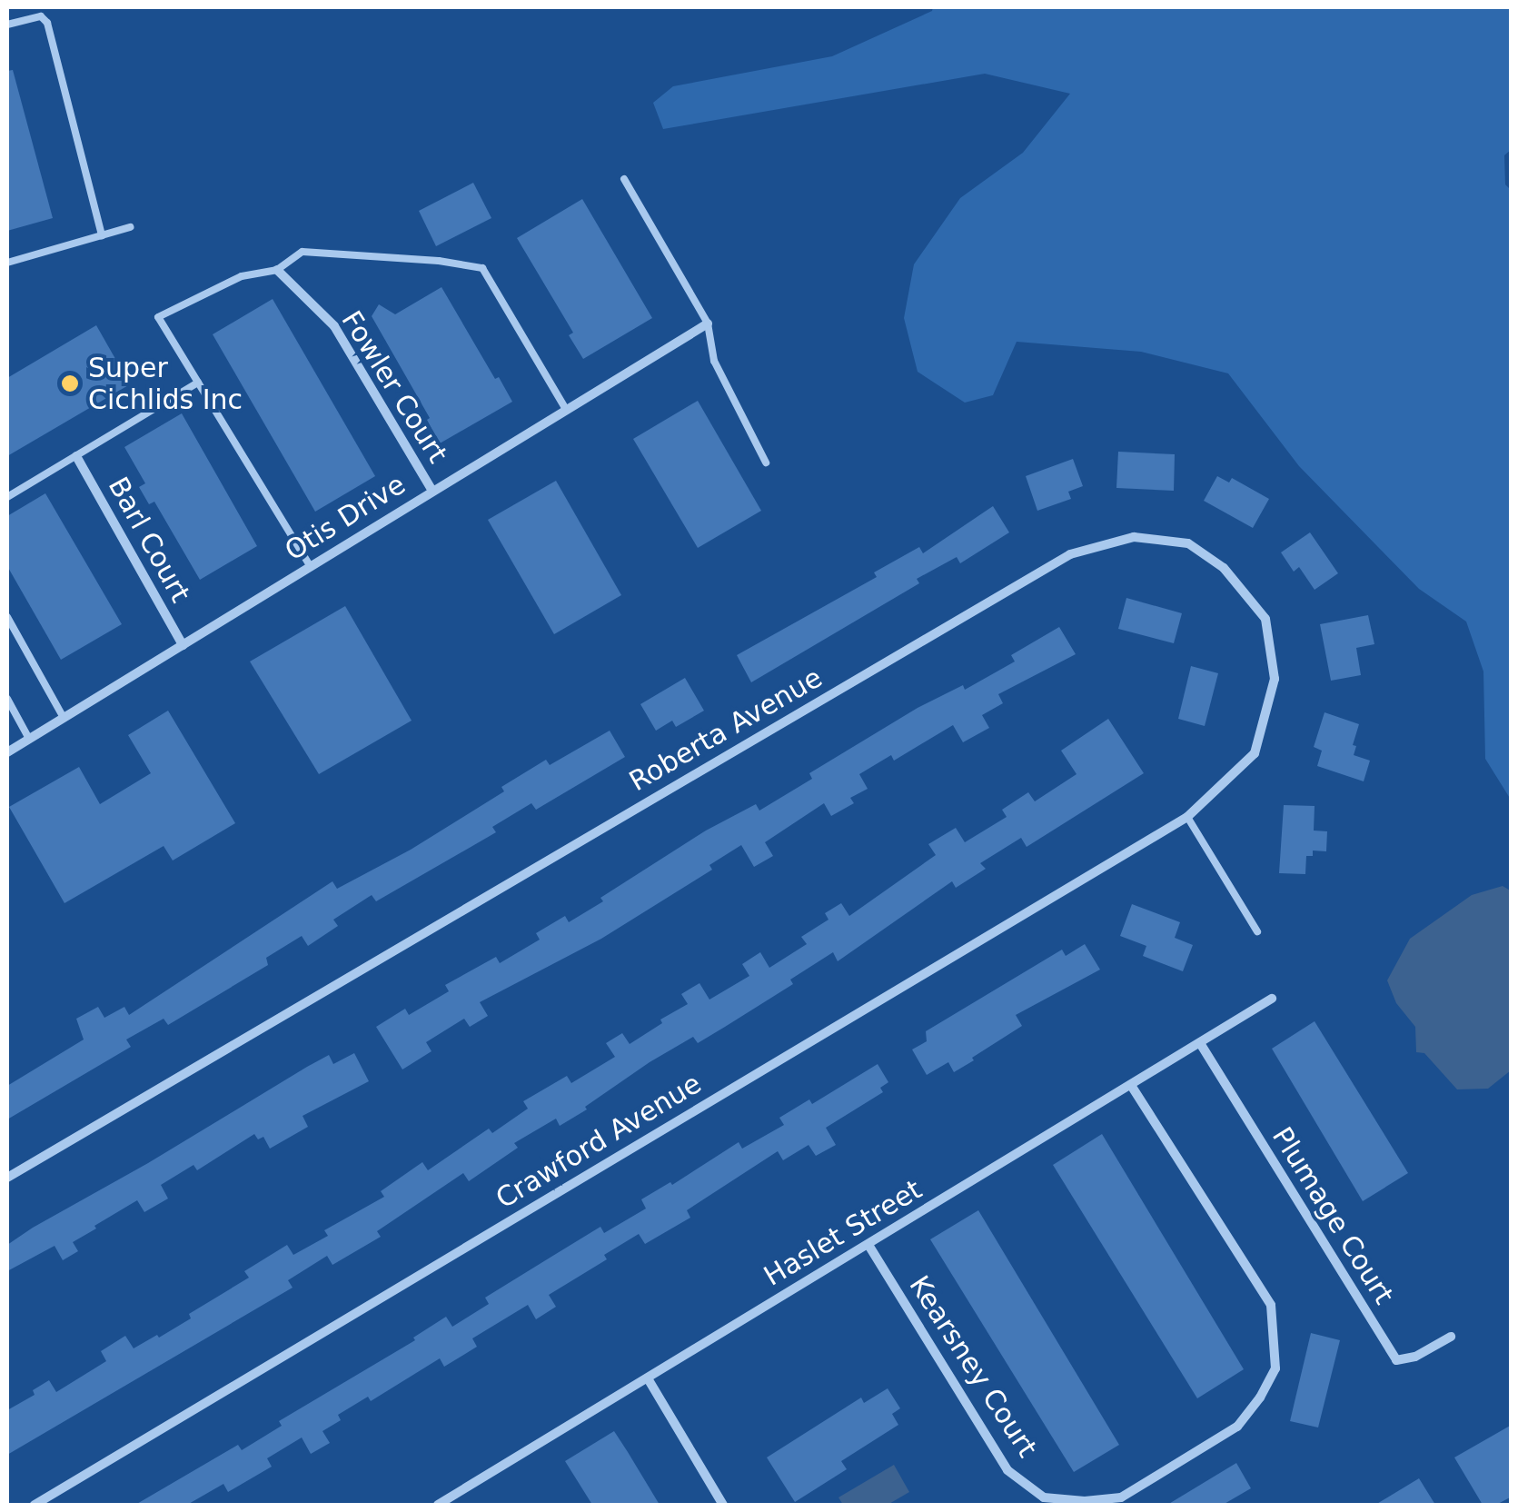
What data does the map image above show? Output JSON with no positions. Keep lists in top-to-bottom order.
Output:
{
  "streets": {
    "street": [
      "Fowler Court",
      "Otis Drive",
      "Barl Court",
      "Roberta Avenue",
      "Crawford Avenue",
      "Plumage Court",
      "Haslet Street",
      "Kearsney Court"
    ]
  },
  "crossings": [
    ["Fowler Court", "Otis Drive"],
    ["Otis Drive", "Barl Court"],
    ["Roberta Avenue", "Crawford Avenue"],
    ["Plumage Court", "Haslet Street"],
    ["Haslet Street", "Kearsney Court"]
  ],
  "places": ["Super Cichlids Inc"]
}
